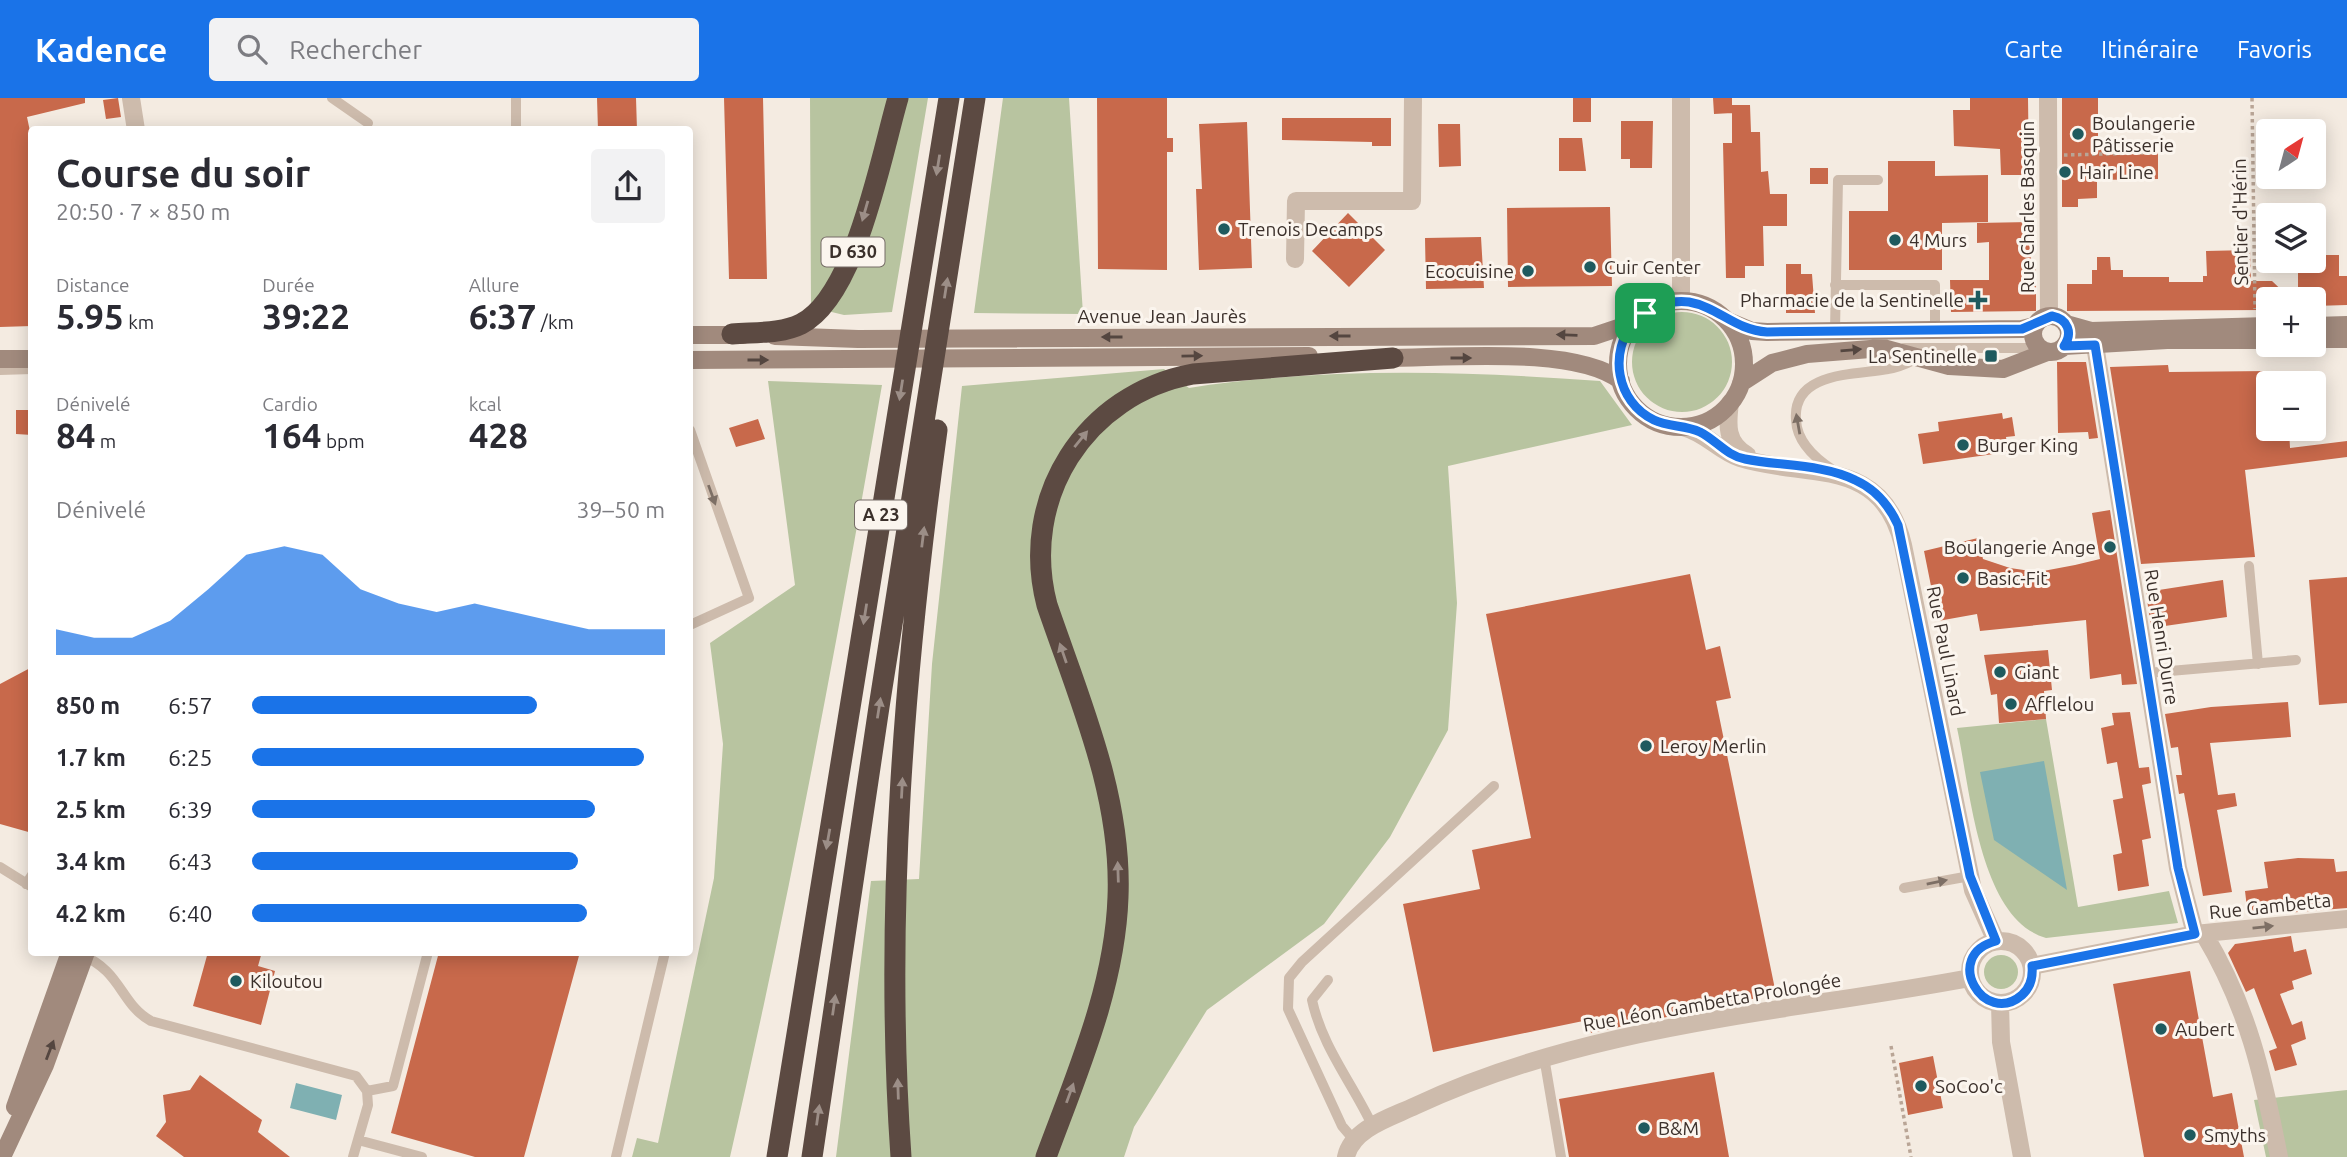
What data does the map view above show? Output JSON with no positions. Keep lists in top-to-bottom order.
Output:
{
  "streets": {
    "highway": ["D 630", "A 23"],
    "main road": ["Avenue Jean Jaurès"],
    "street": [
      "Rue Charles Basquin",
      "Rue Henri Durre",
      "Rue Paul Linard",
      "Rue Gambetta",
      "Rue Léon Gambetta Prolongée"
    ],
    "path": ["Sentier d'Hérin"]
  },
  "crossings": [
    ["D 630", "Avenue Jean Jaurès"],
    ["Avenue Jean Jaurès", "Rue Paul Linard"],
    ["Rue Henri Durre", "Rue Gambetta"],
    ["Rue Paul Linard", "Rue Gambetta"],
    ["Rue Paul Linard", "Rue Léon Gambetta Prolongée"],
    ["Rue Gambetta", "Rue Léon Gambetta Prolongée"]
  ],
  "one_way": ["Rue Gambetta"],
  "places": {
    "other": [
      "Boulangerie Pâtisserie",
      "Hair Line",
      "Trenois Decamps",
      "4 Murs",
      "Cuir Center",
      "Ecocuisine",
      "Burger King",
      "Boulangerie Ange",
      "Basic-Fit",
      "Giant",
      "Afflelou",
      "Leroy Merlin",
      "Kiloutou",
      "Aubert",
      "SoCoo'c",
      "B&M",
      "Smyths"
    ],
    "health": ["Pharmacie de la Sentinelle"],
    "transit": ["La Sentinelle"]
  },
  "north": "top right",
  "page": {
    "header": "Kadence",
    "search": "Rechercher",
    "nav": ["Carte", "Itinéraire", "Favoris"],
    "map_buttons": ["+", "−"],
    "heading": ["Course du soir", "20:50 · 7 × 850 m"],
    "stats": [
      ["Distance", "5.95 km"],
      ["Durée", "39:22"],
      ["Allure", "6:37 /km"],
      ["Dénivelé", "84 m"],
      ["Cardio", "164 bpm"],
      ["kcal", "428"]
    ],
    "chart": ["Dénivelé", "39–50 m"],
    "list": [
      {
        "name": "850 m",
        "note": "6:57"
      },
      {
        "name": "1.7 km",
        "note": "6:25"
      },
      {
        "name": "2.5 km",
        "note": "6:39"
      },
      {
        "name": "3.4 km",
        "note": "6:43"
      },
      {
        "name": "4.2 km",
        "note": "6:40"
      }
    ]
  }
}
